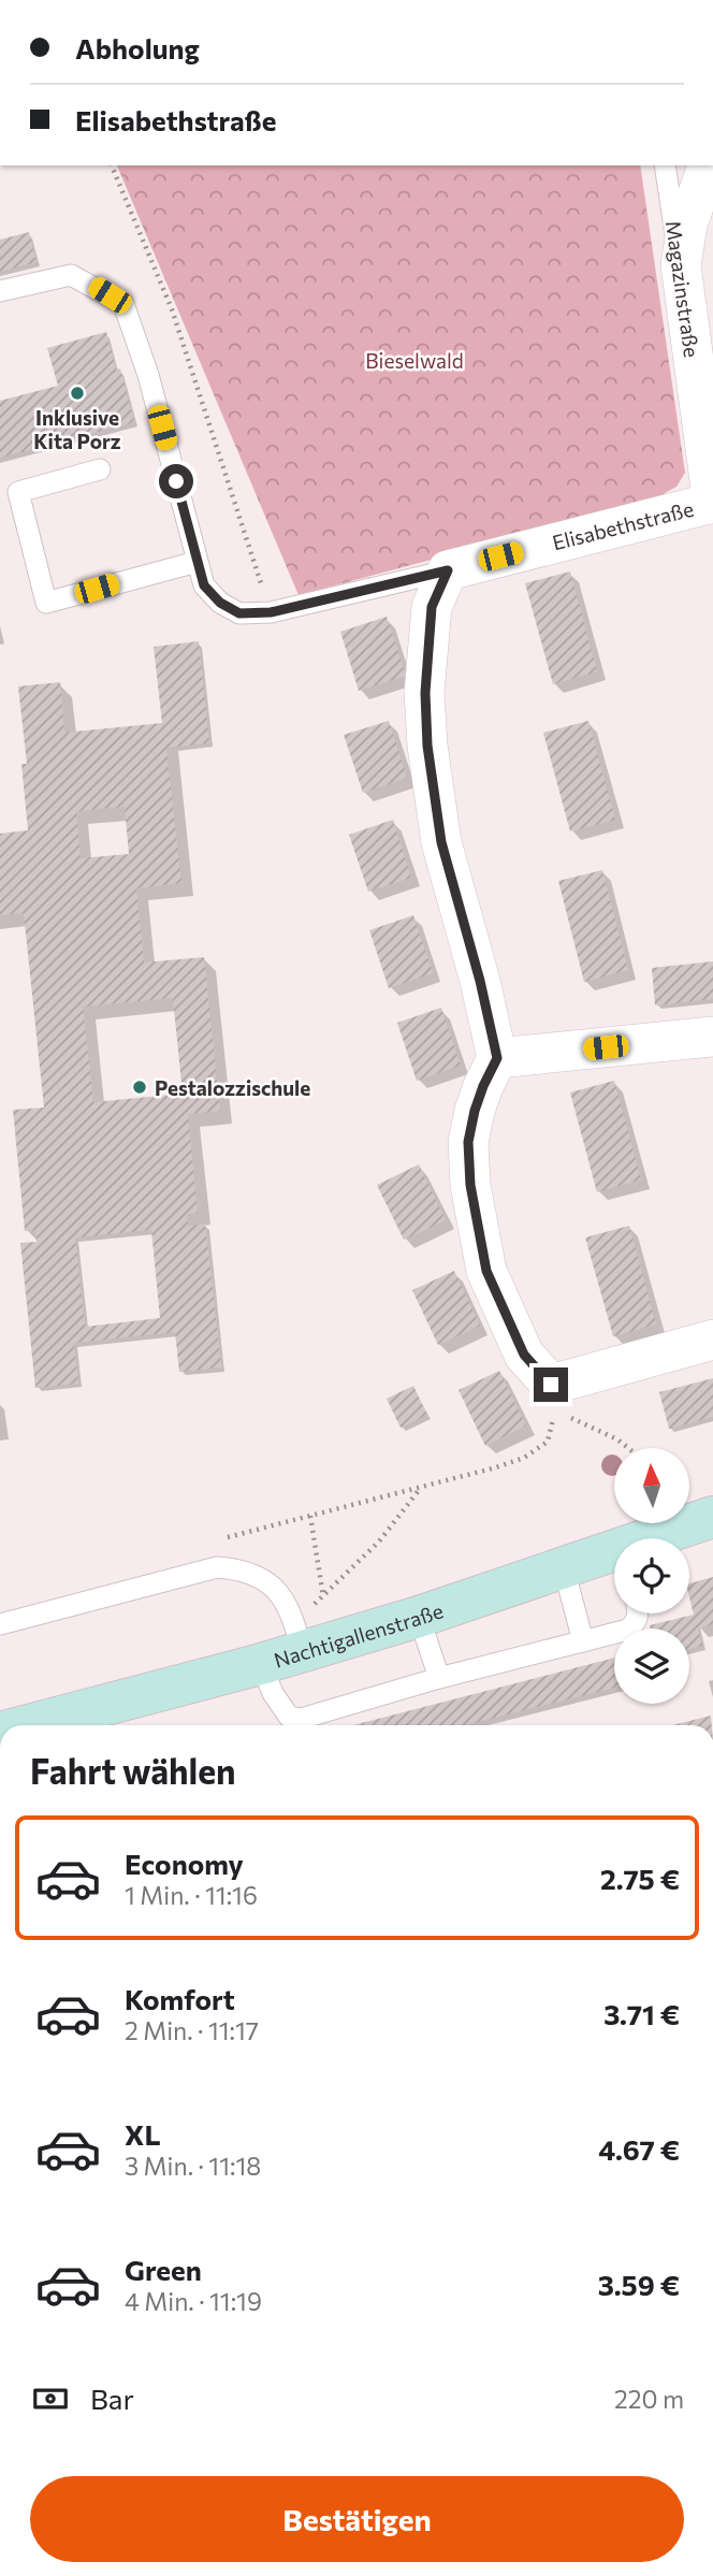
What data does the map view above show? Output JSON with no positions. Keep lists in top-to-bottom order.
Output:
{
  "streets": {
    "main road": ["Nachtigallenstraße"],
    "street": ["Magazinstraße", "Elisabethstraße"]
  },
  "crossings": [
    ["Magazinstraße", "Elisabethstraße"]
  ],
  "parks": ["Bieselwald"],
  "places": ["Inklusive Kita Porz", "Pestalozzischule"],
  "north": "top",
  "page": {
    "banner": ["Abholung", "Elisabethstraße"],
    "heading": "Fahrt wählen",
    "list": [
      {
        "name": "Economy",
        "note": "1 Min. · 11:16",
        "value": "2.75 €"
      },
      {
        "name": "Komfort",
        "note": "2 Min. · 11:17",
        "value": "3.71 €"
      },
      {
        "name": "XL",
        "note": "3 Min. · 11:18",
        "value": "4.67 €"
      },
      {
        "name": "Green",
        "note": "4 Min. · 11:19",
        "value": "3.59 €"
      }
    ],
    "pay": ["Bar", "220 m"],
    "buttons": "Bestätigen"
  }
}
